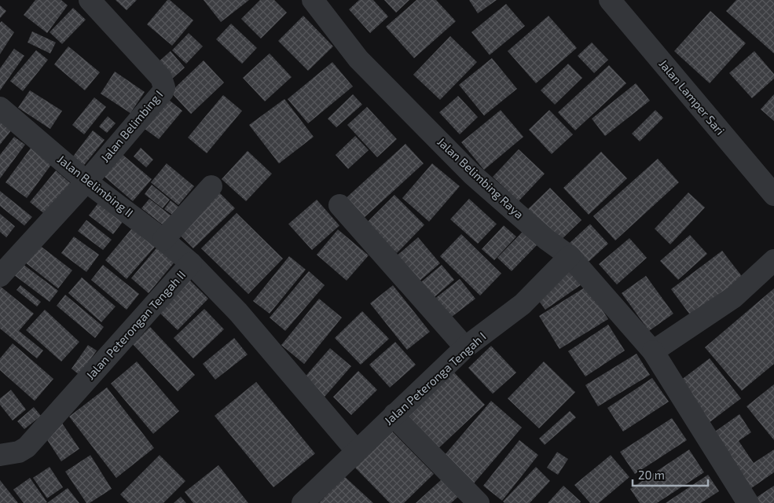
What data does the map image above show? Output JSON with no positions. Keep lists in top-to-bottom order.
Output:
{
  "streets": {
    "street": [
      "Jalan Lamper Sari",
      "Jalan Belimbing I",
      "Jalan Belimbing Raya",
      "Jalan Belimbing II",
      "Jalan Peterongan Tengah II",
      "Jalan Peteronga Tengah I"
    ]
  },
  "crossings": [
    ["Jalan Belimbing I", "Jalan Belimbing II"],
    ["Jalan Belimbing Raya", "Jalan Peteronga Tengah I"],
    ["Jalan Belimbing II", "Jalan Peterongan Tengah II"],
    ["Jalan Peterongan Tengah II", "Jalan Peteronga Tengah I"]
  ],
  "scale_bar": "20 m"
}
